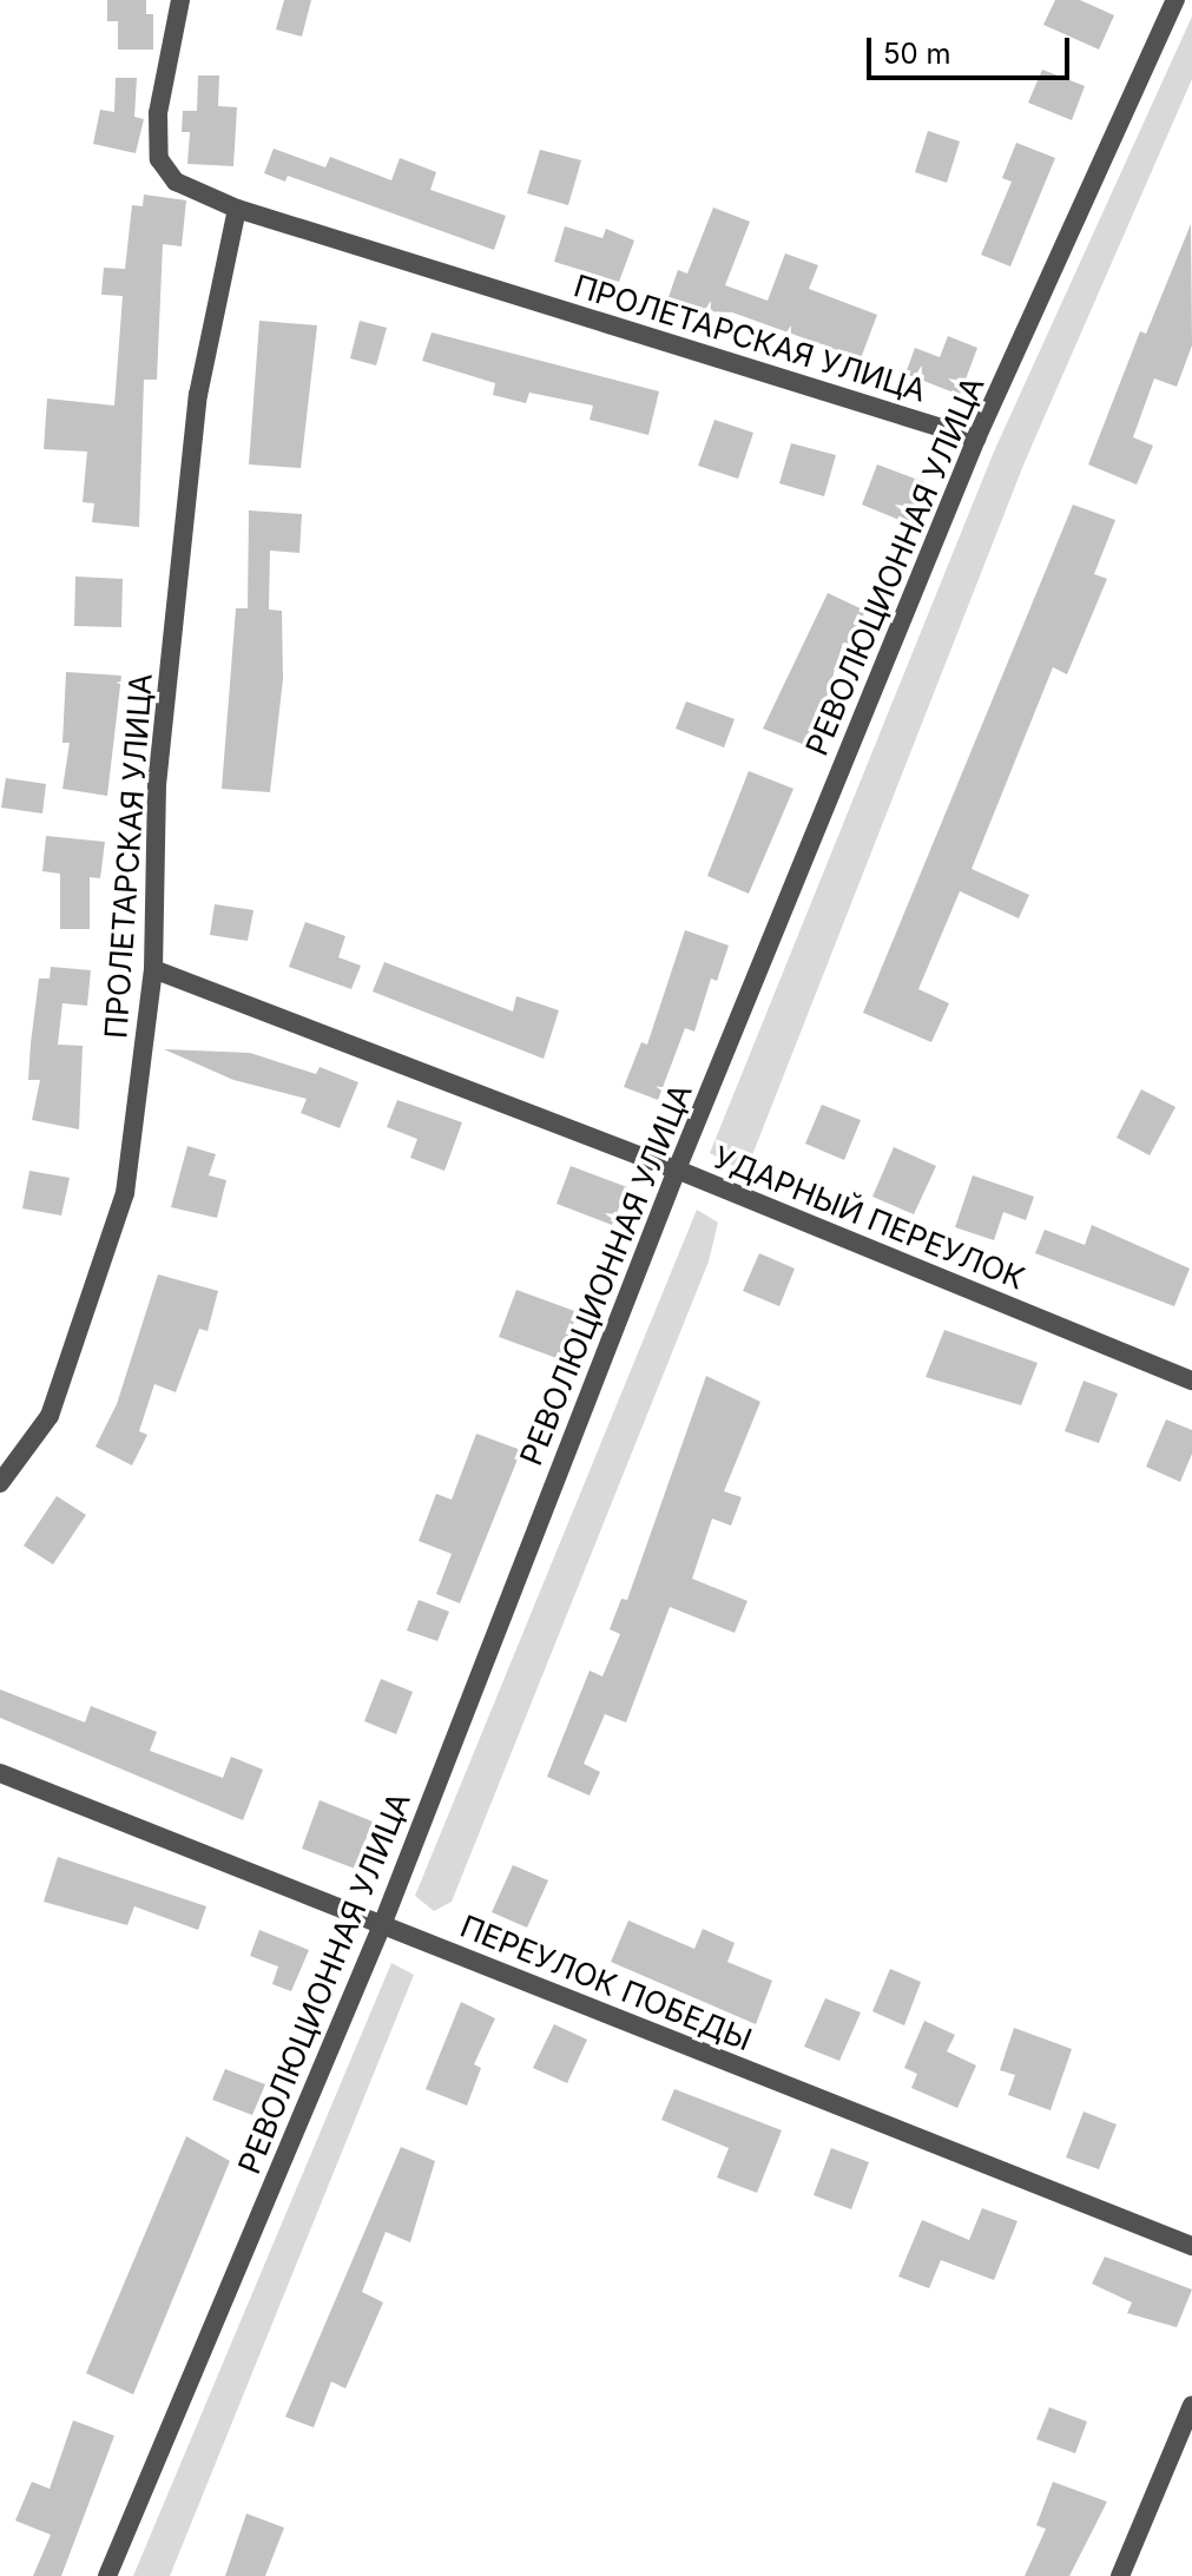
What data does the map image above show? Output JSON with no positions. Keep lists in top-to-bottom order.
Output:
{
  "streets": {
    "street": [
      "ПРОЛЕТАРСКАЯ УЛИЦА",
      "РЕВОЛЮЦИОННАЯ УЛИЦА",
      "УДАРНЫЙ ПЕРЕУЛОК",
      "ПЕРЕУЛОК ПОБЕДЫ"
    ]
  },
  "crossings": [
    ["ПРОЛЕТАРСКАЯ УЛИЦА", "РЕВОЛЮЦИОННАЯ УЛИЦА"],
    ["ПРОЛЕТАРСКАЯ УЛИЦА", "УДАРНЫЙ ПЕРЕУЛОК"],
    ["РЕВОЛЮЦИОННАЯ УЛИЦА", "УДАРНЫЙ ПЕРЕУЛОК"],
    ["РЕВОЛЮЦИОННАЯ УЛИЦА", "ПЕРЕУЛОК ПОБЕДЫ"]
  ],
  "scale_bar": "50 m"
}
